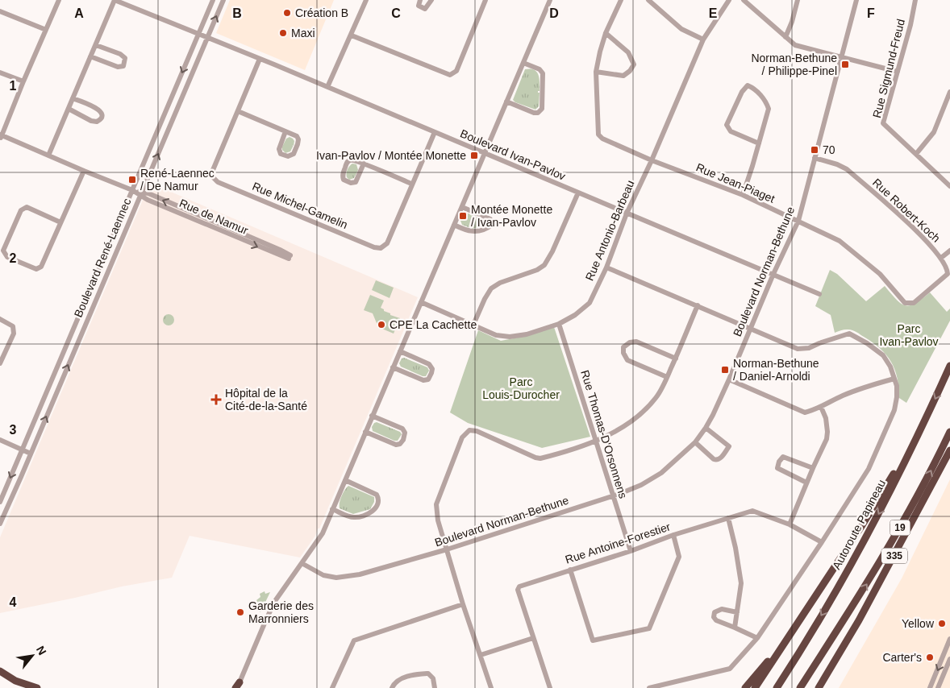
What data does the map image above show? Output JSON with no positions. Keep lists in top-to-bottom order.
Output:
{
  "streets": {
    "highway": ["Autoroute Papineau", "19", "335"],
    "street": [
      "Rue Sigmund-Freud",
      "Boulevard Ivan-Pavlov",
      "Rue Jean-Piaget",
      "Rue Michel-Gamelin",
      "Rue Robert-Koch",
      "Rue de Namur",
      "Rue Antonio-Barbeau",
      "Boulevard René-Laennec",
      "Boulevard Norman-Bethune",
      "Rue Thomas-D'Orsonnens",
      "Rue Antoine-Forestier"
    ]
  },
  "crossings": [
    ["Boulevard Ivan-Pavlov", "Rue Michel-Gamelin"],
    ["Boulevard Ivan-Pavlov", "Rue Antonio-Barbeau"],
    ["Boulevard Ivan-Pavlov", "Boulevard René-Laennec"],
    ["Boulevard Ivan-Pavlov", "Boulevard Norman-Bethune"],
    ["Rue Jean-Piaget", "Rue Robert-Koch"],
    ["Rue Jean-Piaget", "Rue Antonio-Barbeau"],
    ["Rue Jean-Piaget", "Boulevard Norman-Bethune"],
    ["Rue Robert-Koch", "Boulevard Norman-Bethune"],
    ["Rue de Namur", "Boulevard René-Laennec"],
    ["Rue Antonio-Barbeau", "Rue Thomas-D'Orsonnens"],
    ["Boulevard Norman-Bethune", "Rue Thomas-D'Orsonnens"],
    ["Rue Thomas-D'Orsonnens", "Rue Antoine-Forestier"]
  ],
  "parks": ["Parc Ivan-Pavlov", "Parc Louis-Durocher"],
  "places": {
    "other": [
      "Création B",
      "Maxi",
      "CPE La Cachette",
      "Garderie des Marronniers",
      "Yellow",
      "Carter's"
    ],
    "transit": [
      "Norman-Bethune / Philippe-Pinel",
      "70",
      "Ivan-Pavlov / Montée Monette",
      "René-Laennec / De Namur",
      "Montée Monette / Ivan-Pavlov",
      "Norman-Bethune / Daniel-Arnoldi"
    ],
    "health": ["Hôpital de la Cité-de-la-Santé"]
  },
  "north": "top right",
  "grid": {
    "columns": [
      "A",
      "B",
      "C",
      "D",
      "E",
      "F"
    ],
    "rows": [
      "1",
      "2",
      "3",
      "4"
    ]
  }
}
